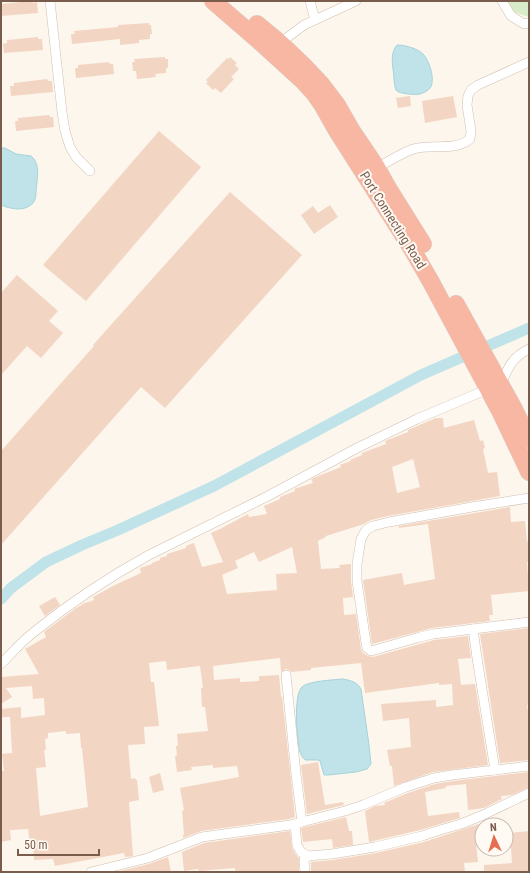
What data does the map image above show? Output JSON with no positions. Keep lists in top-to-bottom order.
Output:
{
  "streets": {
    "highway": ["Port Connecting Road"]
  },
  "scale_bar": "50 m",
  "north": "top"
}
